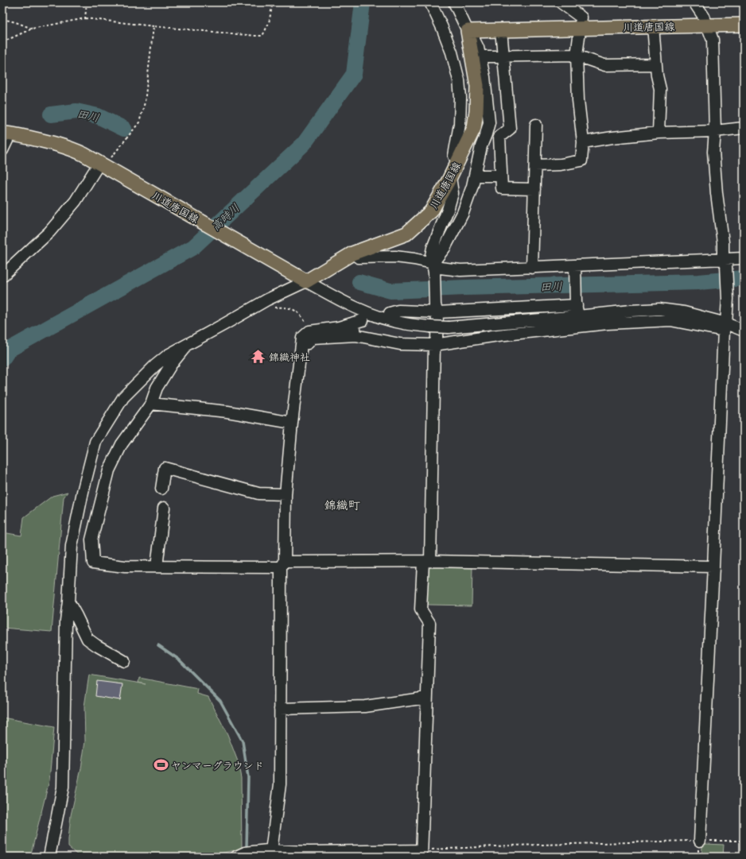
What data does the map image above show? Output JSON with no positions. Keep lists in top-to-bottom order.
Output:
{
  "streets": {
    "main road": ["川道唐国線"]
  },
  "districts": ["錦織町"],
  "water": ["田川", "高時川"],
  "places": {
    "temple": ["錦織神社"],
    "sports": ["ヤンマーグラウンド"]
  }
}
